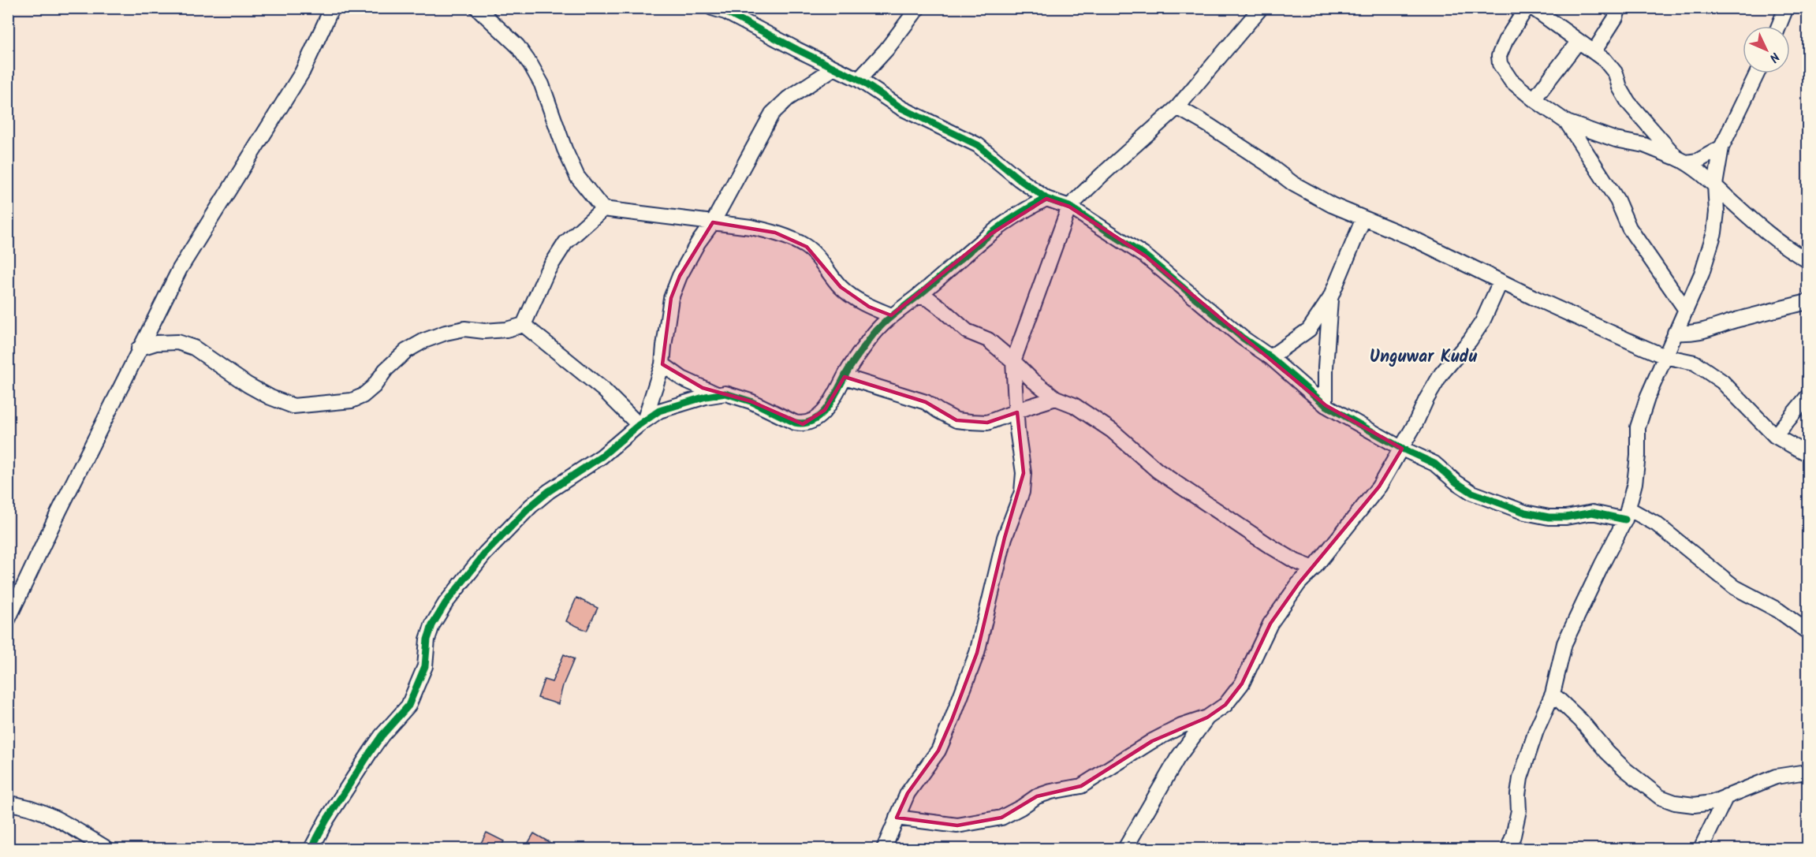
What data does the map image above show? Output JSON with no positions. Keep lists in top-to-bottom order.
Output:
{
  "districts": ["Unguwar Kudu"],
  "north": "bottom right"
}
